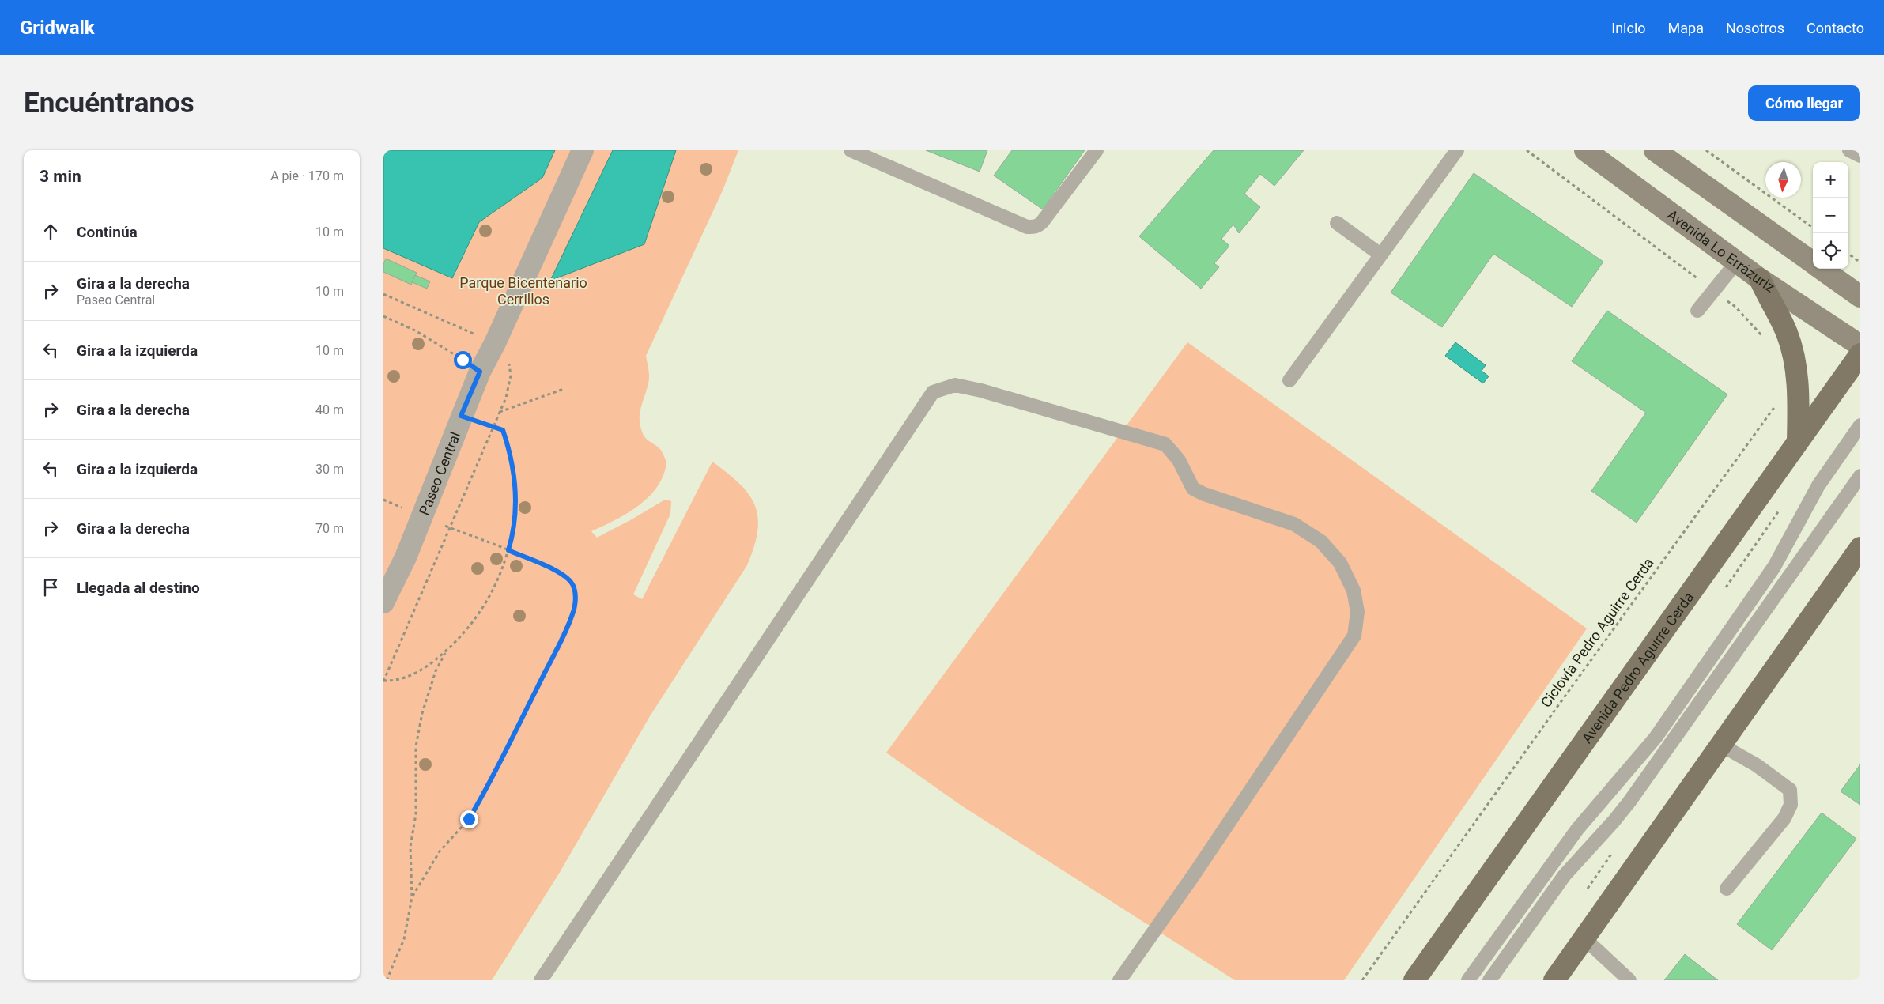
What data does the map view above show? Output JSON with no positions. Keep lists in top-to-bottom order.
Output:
{
  "streets": {
    "main road": ["Avenida Lo Errázuriz", "Avenida Pedro Aguirre Cerda"],
    "street": ["Paseo Central"],
    "path": ["Ciclovía Pedro Aguirre Cerda"]
  },
  "parks": ["Parque Bicentenario Cerrillos"],
  "north": "bottom",
  "page": {
    "header": "Gridwalk",
    "nav": [
      "Inicio",
      "Mapa",
      "Nosotros",
      "Contacto"
    ],
    "buttons": "Cómo llegar",
    "title": "Encuéntranos",
    "heading": ["3 min", "A pie · 170 m"],
    "map_buttons": ["+", "−"],
    "list": [
      ["Continúa", "10 m"],
      ["Gira a la derecha", "Paseo Central", "10 m"],
      ["Gira a la izquierda", "10 m"],
      ["Gira a la derecha", "40 m"],
      ["Gira a la izquierda", "30 m"],
      ["Gira a la derecha", "70 m"],
      "Llegada al destino"
    ]
  }
}
